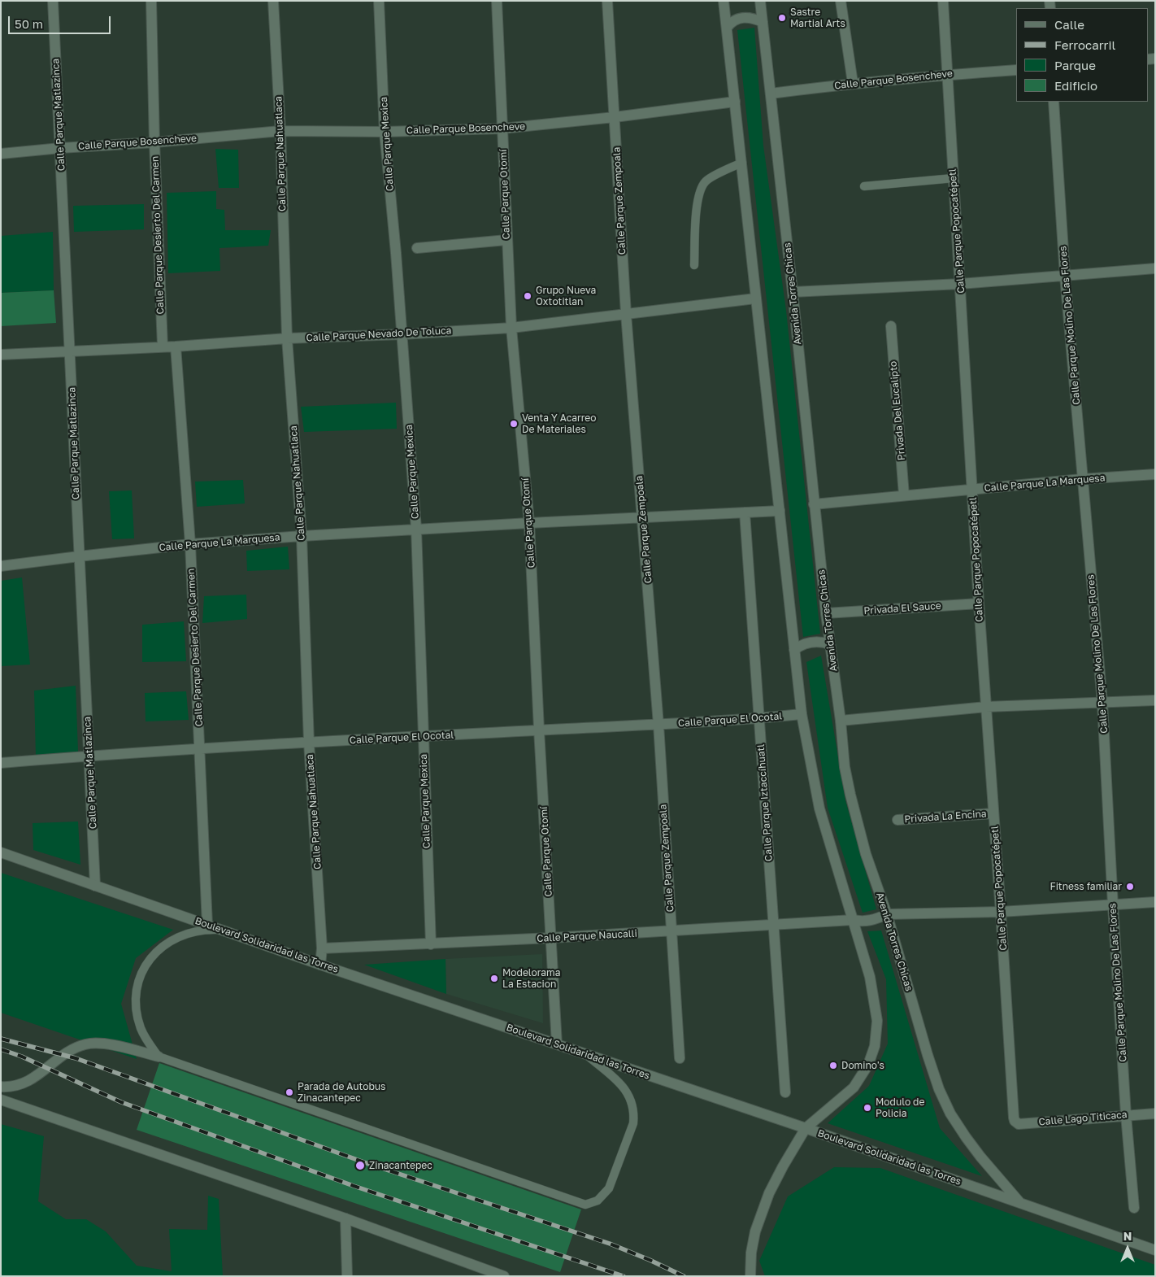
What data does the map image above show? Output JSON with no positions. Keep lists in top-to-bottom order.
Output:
{
  "streets": {
    "street": [
      "Calle Parque Bosencheve",
      "Calle Parque Matlazinca",
      "Calle Parque Mexica",
      "Calle Parque Nahuatlaca",
      "Calle Parque Otomí",
      "Calle Parque Zempoala",
      "Calle Parque Popocatépetl",
      "Calle Parque Desierto Del Carmen",
      "Avenida Torres Chicas",
      "Calle Parque Molino De Las Flores",
      "Calle Parque Nevado De Toluca",
      "Privada Del Eucalipto",
      "Calle Parque La Marquesa",
      "Privada El Sauce",
      "Calle Parque El Ocotal",
      "Calle Parque Iztaccíhuatl",
      "Privada La Encina",
      "Calle Parque Naucalli",
      "Boulevard Solidaridad las Torres",
      "Calle Lago Titicaca"
    ]
  },
  "crossings": [
    ["Calle Parque Bosencheve", "Calle Parque Matlazinca"],
    ["Calle Parque Bosencheve", "Calle Parque Mexica"],
    ["Calle Parque Bosencheve", "Calle Parque Nahuatlaca"],
    ["Calle Parque Bosencheve", "Calle Parque Otomí"],
    ["Calle Parque Bosencheve", "Calle Parque Zempoala"],
    ["Calle Parque Bosencheve", "Calle Parque Popocatépetl"],
    ["Calle Parque Bosencheve", "Calle Parque Desierto Del Carmen"],
    ["Calle Parque Bosencheve", "Avenida Torres Chicas"],
    ["Calle Parque Matlazinca", "Calle Parque Nevado De Toluca"],
    ["Calle Parque Matlazinca", "Calle Parque La Marquesa"],
    ["Calle Parque Matlazinca", "Calle Parque El Ocotal"],
    ["Calle Parque Matlazinca", "Boulevard Solidaridad las Torres"],
    ["Calle Parque Mexica", "Calle Parque Nevado De Toluca"],
    ["Calle Parque Mexica", "Calle Parque La Marquesa"],
    ["Calle Parque Mexica", "Calle Parque El Ocotal"],
    ["Calle Parque Mexica", "Calle Parque Naucalli"],
    ["Calle Parque Nahuatlaca", "Calle Parque Nevado De Toluca"],
    ["Calle Parque Nahuatlaca", "Calle Parque La Marquesa"],
    ["Calle Parque Nahuatlaca", "Calle Parque El Ocotal"],
    ["Calle Parque Nahuatlaca", "Calle Parque Naucalli"],
    ["Calle Parque Nahuatlaca", "Boulevard Solidaridad las Torres"],
    ["Calle Parque Otomí", "Calle Parque Nevado De Toluca"],
    ["Calle Parque Otomí", "Calle Parque La Marquesa"],
    ["Calle Parque Otomí", "Calle Parque El Ocotal"],
    ["Calle Parque Otomí", "Calle Parque Naucalli"],
    ["Calle Parque Otomí", "Boulevard Solidaridad las Torres"],
    ["Calle Parque Zempoala", "Calle Parque Nevado De Toluca"],
    ["Calle Parque Zempoala", "Calle Parque La Marquesa"],
    ["Calle Parque Zempoala", "Calle Parque El Ocotal"],
    ["Calle Parque Zempoala", "Calle Parque Naucalli"],
    ["Calle Parque Popocatépetl", "Calle Parque La Marquesa"],
    ["Calle Parque Popocatépetl", "Privada El Sauce"],
    ["Calle Parque Popocatépetl", "Privada La Encina"],
    ["Calle Parque Popocatépetl", "Calle Lago Titicaca"],
    ["Calle Parque Desierto Del Carmen", "Calle Parque Nevado De Toluca"],
    ["Calle Parque Desierto Del Carmen", "Calle Parque La Marquesa"],
    ["Calle Parque Desierto Del Carmen", "Calle Parque El Ocotal"],
    ["Calle Parque Desierto Del Carmen", "Boulevard Solidaridad las Torres"],
    ["Avenida Torres Chicas", "Calle Parque La Marquesa"],
    ["Avenida Torres Chicas", "Privada El Sauce"],
    ["Avenida Torres Chicas", "Calle Parque Naucalli"],
    ["Avenida Torres Chicas", "Boulevard Solidaridad las Torres"],
    ["Calle Parque Molino De Las Flores", "Calle Parque La Marquesa"],
    ["Calle Parque Molino De Las Flores", "Calle Lago Titicaca"],
    ["Privada Del Eucalipto", "Calle Parque La Marquesa"],
    ["Calle Parque La Marquesa", "Calle Parque Iztaccíhuatl"],
    ["Calle Parque El Ocotal", "Calle Parque Iztaccíhuatl"],
    ["Calle Parque Iztaccíhuatl", "Calle Parque Naucalli"]
  ],
  "places": [
    "Sastre Martial Arts",
    "Grupo Nueva Oxtotitlan",
    "Venta Y Acarreo De Materiales",
    "Fitness familiar",
    "Modelorama La Estacion",
    "Domino's",
    "Parada de Autobus Zinacantepec",
    "Modulo de Policia",
    "Zinacantepec"
  ],
  "legend": [
    "Calle",
    "Ferrocarril",
    "Parque",
    "Edificio"
  ],
  "scale_bar": "50 m",
  "north": "top"
}
